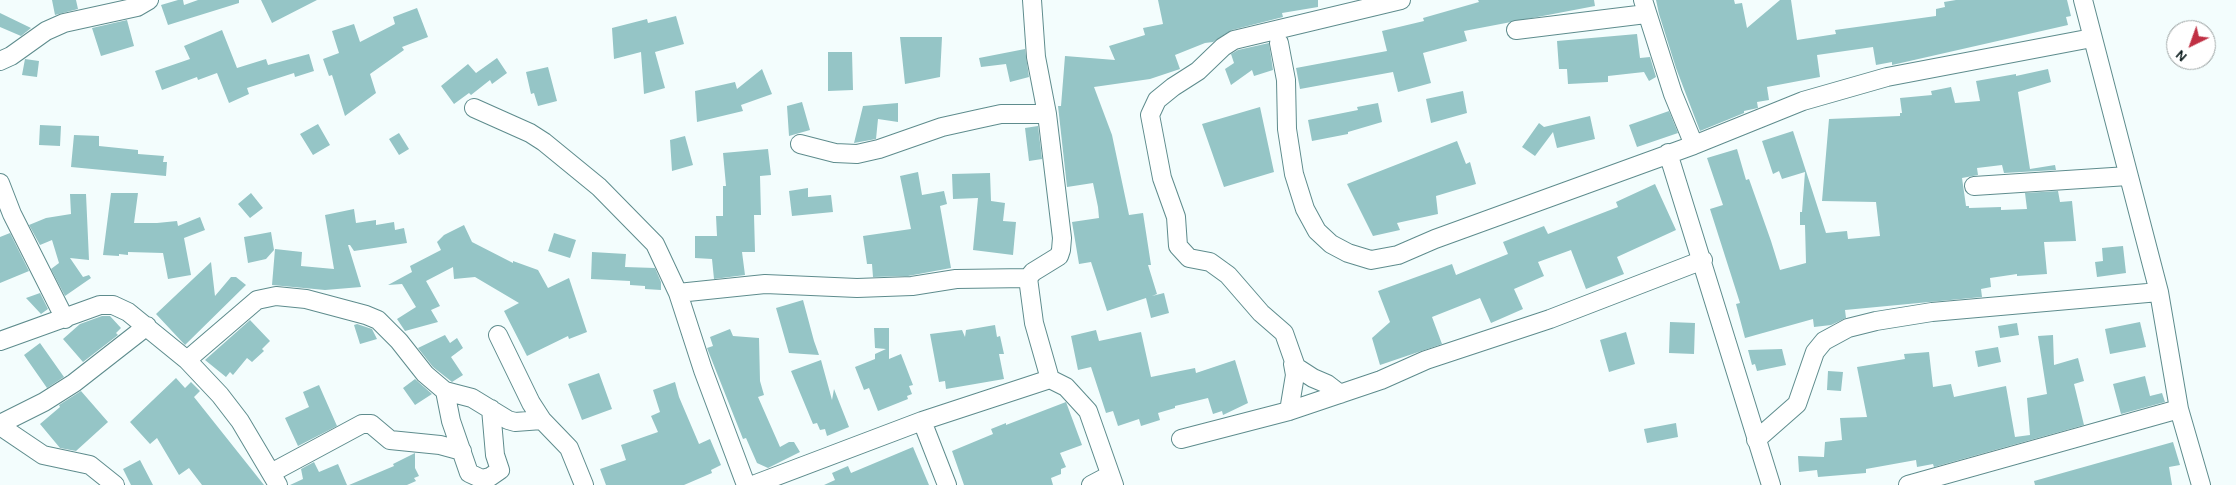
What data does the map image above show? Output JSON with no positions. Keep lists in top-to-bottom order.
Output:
{
  "north": "bottom left"
}
